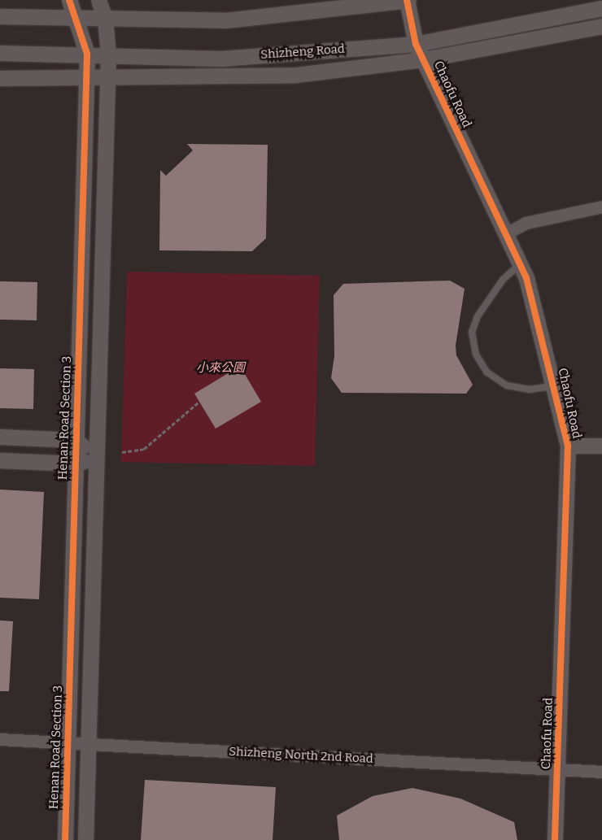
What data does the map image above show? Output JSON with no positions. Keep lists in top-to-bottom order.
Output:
{
  "streets": {
    "street": [
      "Shizheng Road",
      "Chaofu Road",
      "Henan Road Section 3",
      "Shizheng North 2nd Road"
    ]
  },
  "crossings": [
    ["Shizheng Road", "Chaofu Road"],
    ["Shizheng Road", "Henan Road Section 3"],
    ["Chaofu Road", "Shizheng North 2nd Road"],
    ["Henan Road Section 3", "Shizheng North 2nd Road"]
  ],
  "parks": ["小來公園"]
}
